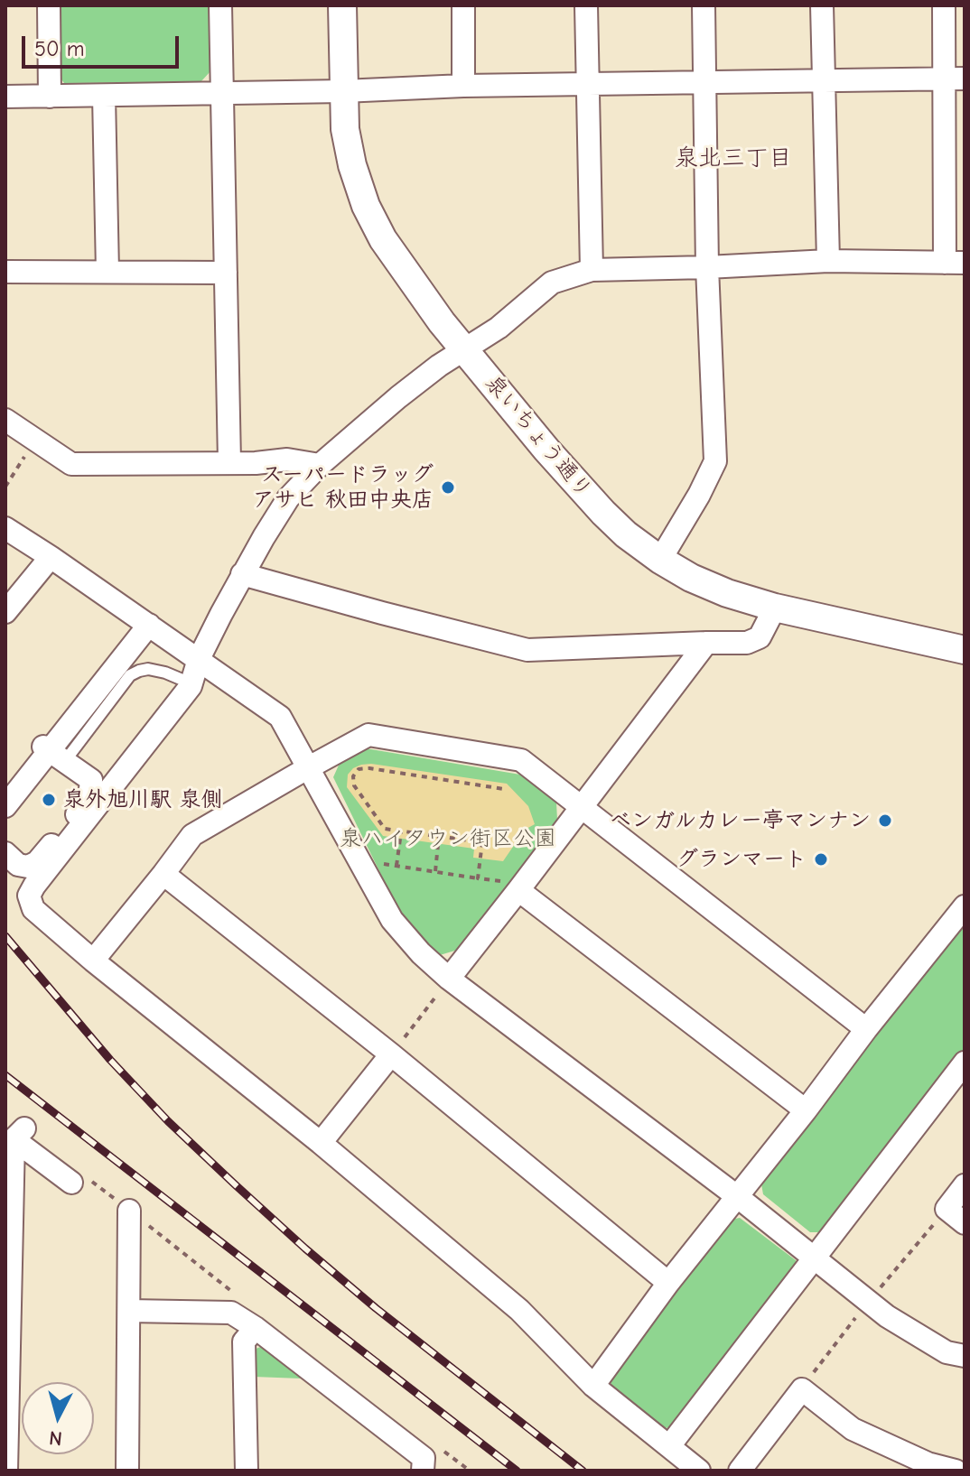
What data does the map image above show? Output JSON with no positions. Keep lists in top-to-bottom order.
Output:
{
  "streets": {
    "street": ["泉いちょう通り"]
  },
  "districts": ["泉北三丁目"],
  "parks": ["泉ハイタウン街区公園"],
  "places": [
    "スーパードラッグ アサヒ 秋田中央店",
    "泉外旭川駅 泉側",
    "ベンガルカレー亭マンナン",
    "グランマート"
  ],
  "scale_bar": "50 m",
  "north": "bottom"
}
